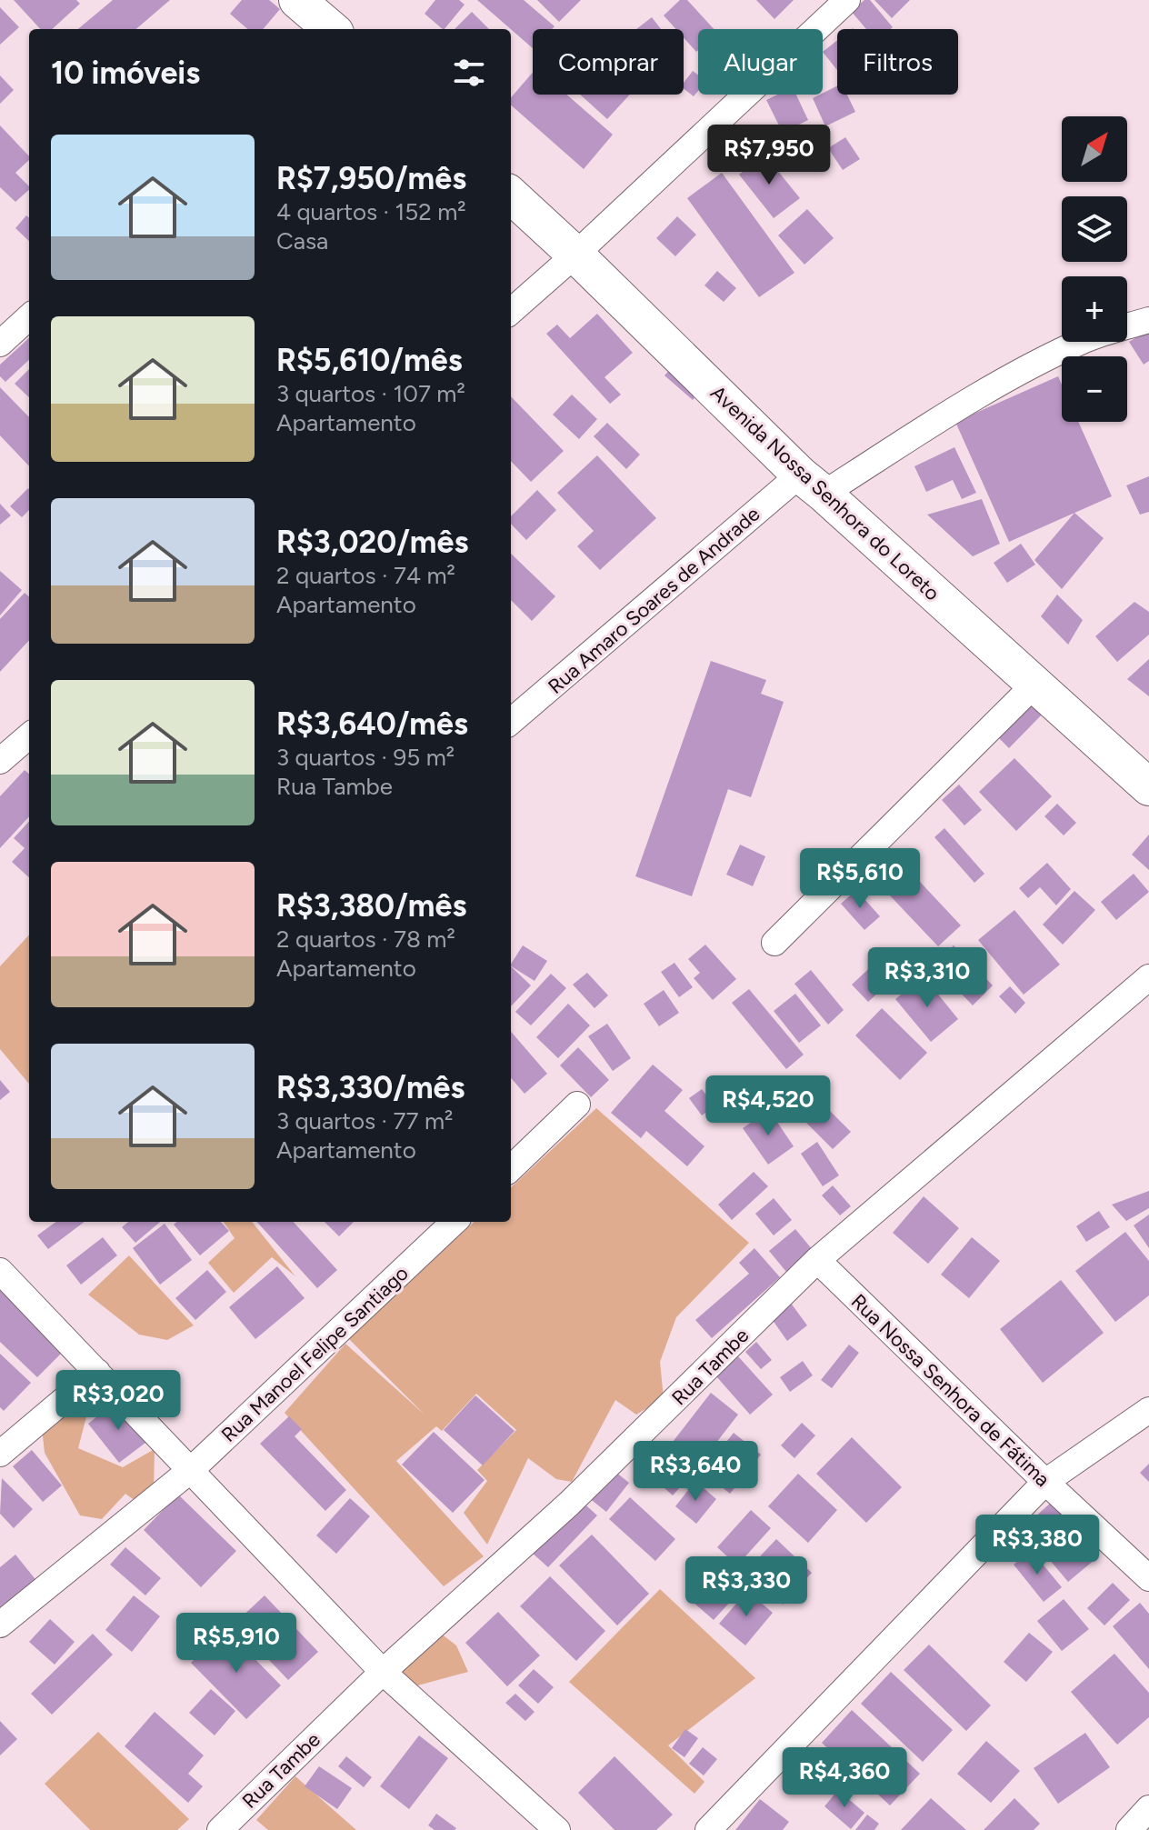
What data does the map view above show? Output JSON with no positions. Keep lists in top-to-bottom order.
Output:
{
  "streets": {
    "street": [
      "Avenida Nossa Senhora do Loreto",
      "Rua Amaro Soares de Andrade",
      "Rua Manoel Felipe Santiago",
      "Rua Tambe",
      "Rua Nossa Senhora de Fátima"
    ]
  },
  "crossings": [
    ["Avenida Nossa Senhora do Loreto", "Rua Amaro Soares de Andrade"],
    ["Rua Tambe", "Rua Nossa Senhora de Fátima"]
  ],
  "north": "top right",
  "page": {
    "chip": ["Comprar", "Alugar", "Filtros"],
    "heading": "10 imóveis",
    "map_buttons": ["+", "−"],
    "list": [
      {
        "name": "R$7,950/mês",
        "note": "4 quartos · 152 m² · Casa"
      },
      {
        "name": "R$5,610/mês",
        "note": "3 quartos · 107 m² · Apartamento"
      },
      {
        "name": "R$3,020/mês",
        "note": "2 quartos · 74 m² · Apartamento"
      },
      {
        "name": "R$3,640/mês",
        "note": "3 quartos · 95 m² · Rua Tambe"
      },
      {
        "name": "R$3,380/mês",
        "note": "2 quartos · 78 m² · Apartamento"
      },
      {
        "name": "R$3,330/mês",
        "note": "3 quartos · 77 m² · Apartamento"
      }
    ],
    "price": [
      "R$7,950",
      "R$5,610",
      "R$3,310",
      "R$4,520",
      "R$3,020",
      "R$3,640",
      "R$3,380",
      "R$3,330",
      "R$5,910",
      "R$4,360"
    ]
  }
}
